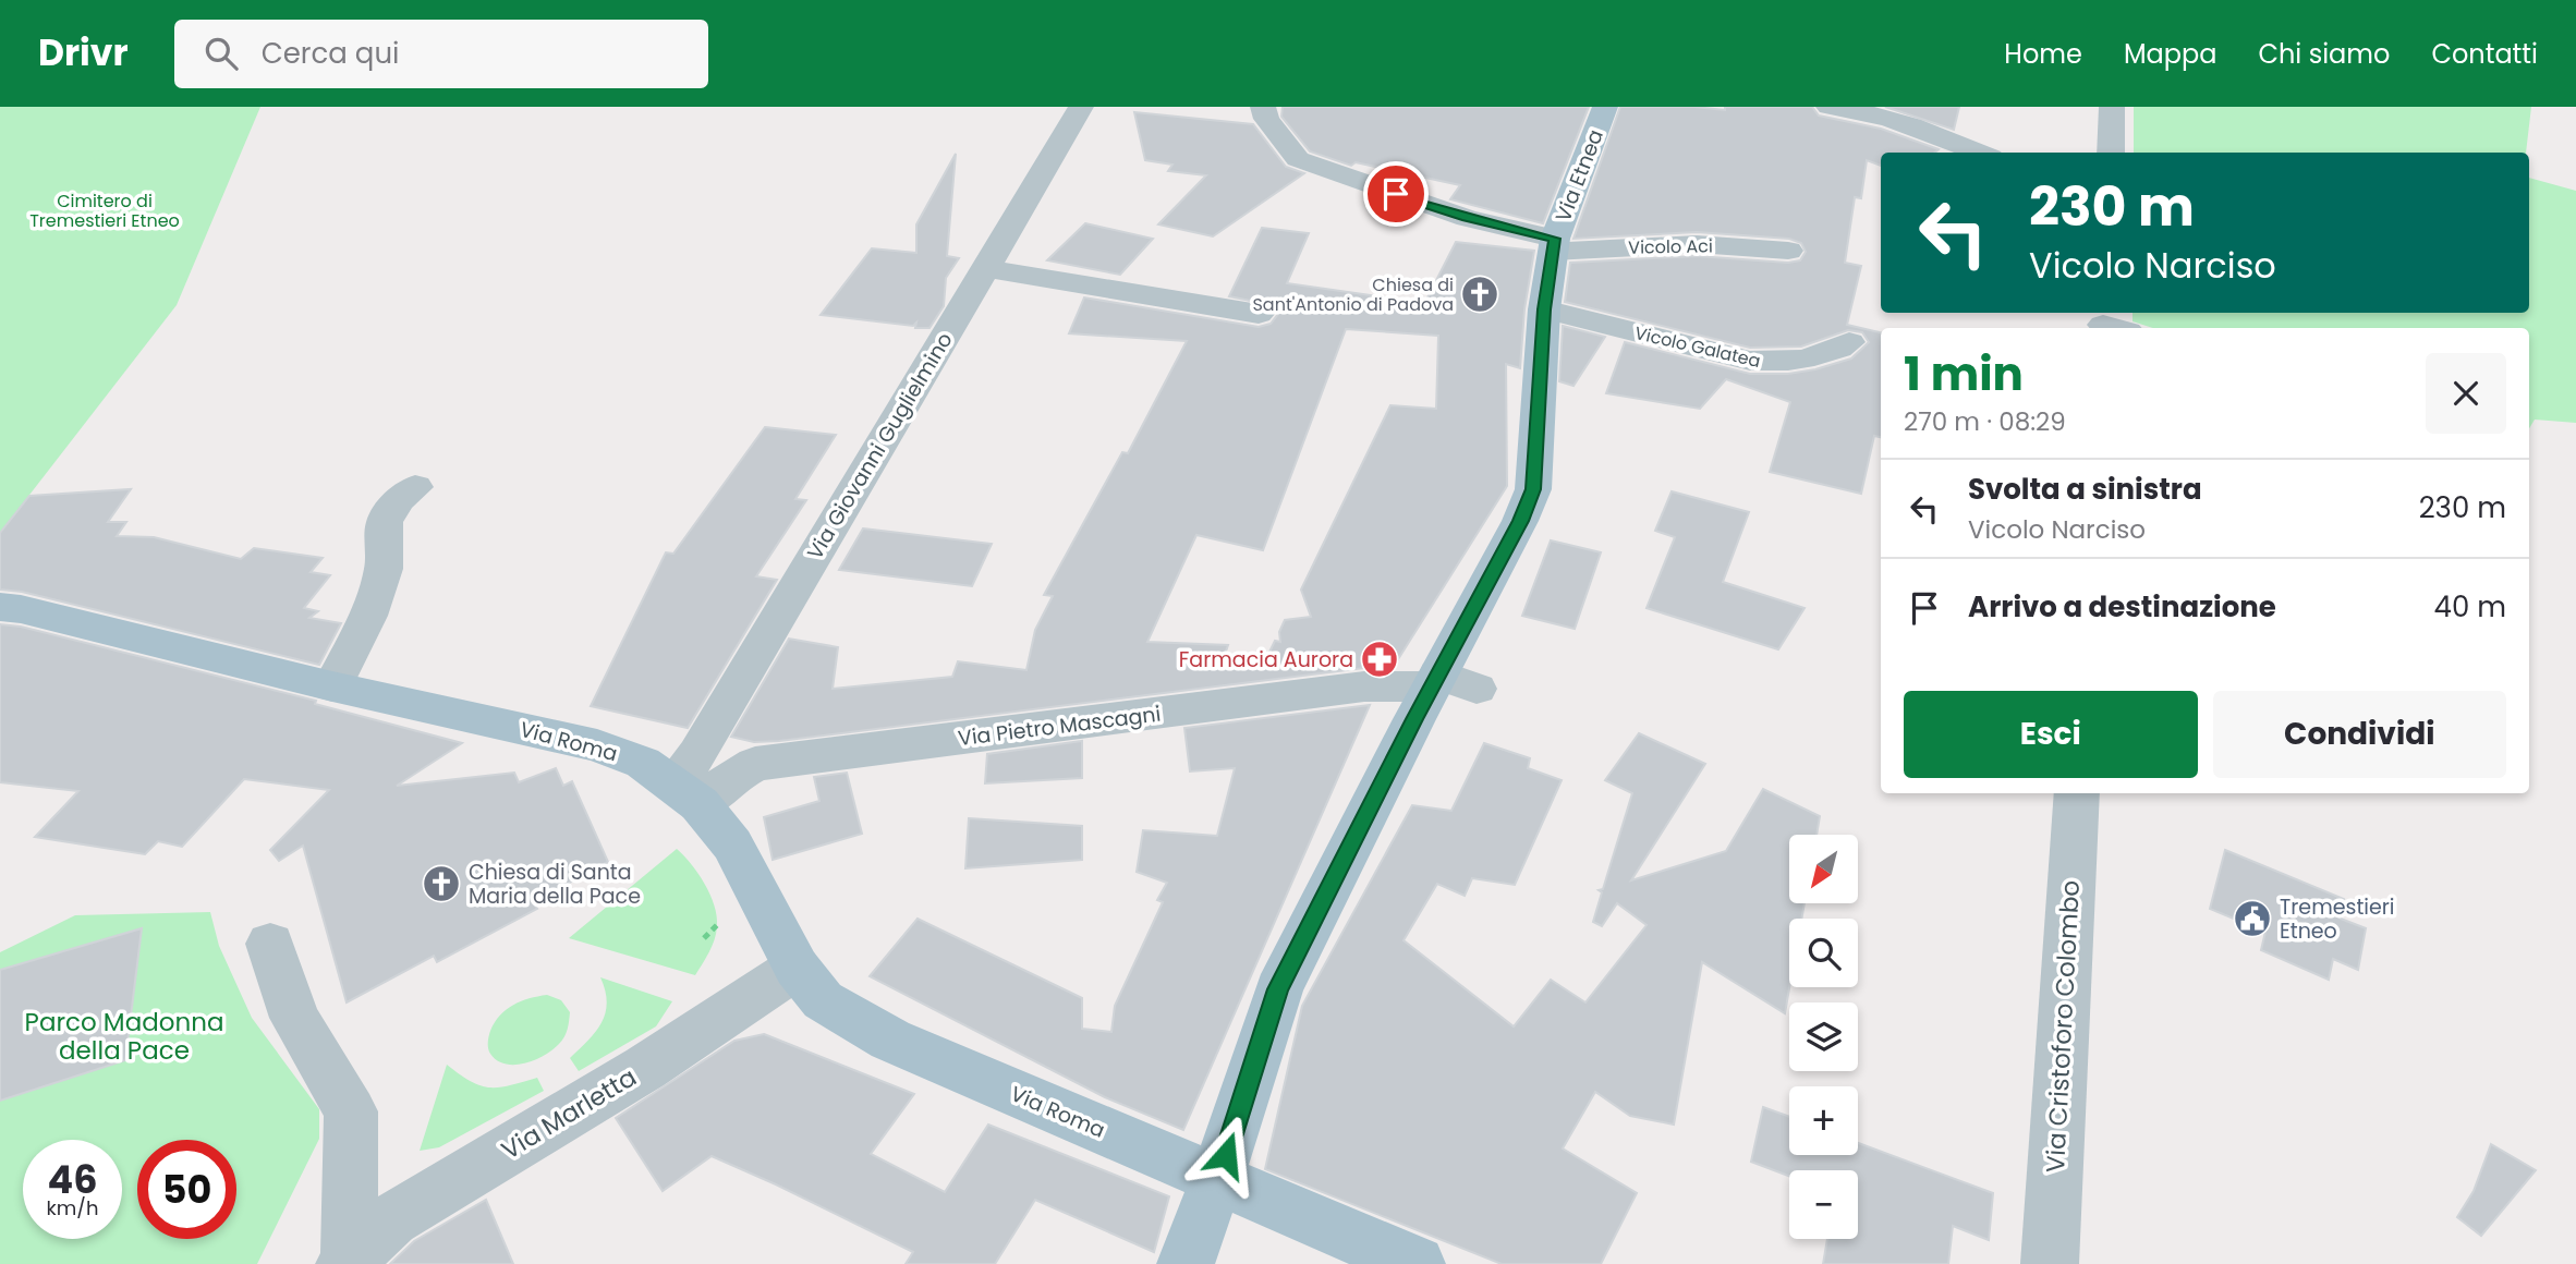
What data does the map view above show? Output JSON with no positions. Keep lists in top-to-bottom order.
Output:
{
  "streets": {
    "main road": ["Via Etnea", "Via Roma"],
    "street": [
      "Vicolo Aci",
      "Vicolo Galatea",
      "Via Giovanni Guglielmino",
      "Via Pietro Mascagni",
      "Via Cristoforo Colombo",
      "Via Marletta"
    ]
  },
  "crossings": [
    ["Via Etnea", "Vicolo Aci"],
    ["Via Etnea", "Vicolo Galatea"],
    ["Via Etnea", "Via Pietro Mascagni"],
    ["Via Etnea", "Via Roma"],
    ["Via Giovanni Guglielmino", "Via Pietro Mascagni"],
    ["Via Giovanni Guglielmino", "Via Roma"],
    ["Via Pietro Mascagni", "Via Roma"],
    ["Via Roma", "Via Marletta"]
  ],
  "parks": ["Cimitero di Tremestieri Etneo", "Parco Madonna della Pace"],
  "places": {
    "church": ["Chiesa di Sant'Antonio di Padova", "Chiesa di Santa Maria della Pace"],
    "pharmacy": ["Farmacia Aurora"],
    "public building": ["Tremestieri Etneo"]
  },
  "north": "bottom left",
  "page": {
    "header": "Drivr",
    "search": "Cerca qui",
    "nav": [
      "Home",
      "Mappa",
      "Chi siamo",
      "Contatti"
    ],
    "turn": ["230 m", "Vicolo Narciso"],
    "heading": ["1 min", "270 m · 08:29"],
    "list": [
      {
        "name": "Svolta a sinistra",
        "note": "Vicolo Narciso",
        "value": "230 m"
      },
      {
        "name": "Arrivo a destinazione",
        "value": "40 m"
      }
    ],
    "buttons": ["Esci", "Condividi"],
    "map_buttons": ["+", "−"],
    "speed": "46 km/h",
    "limit": "50"
  }
}
